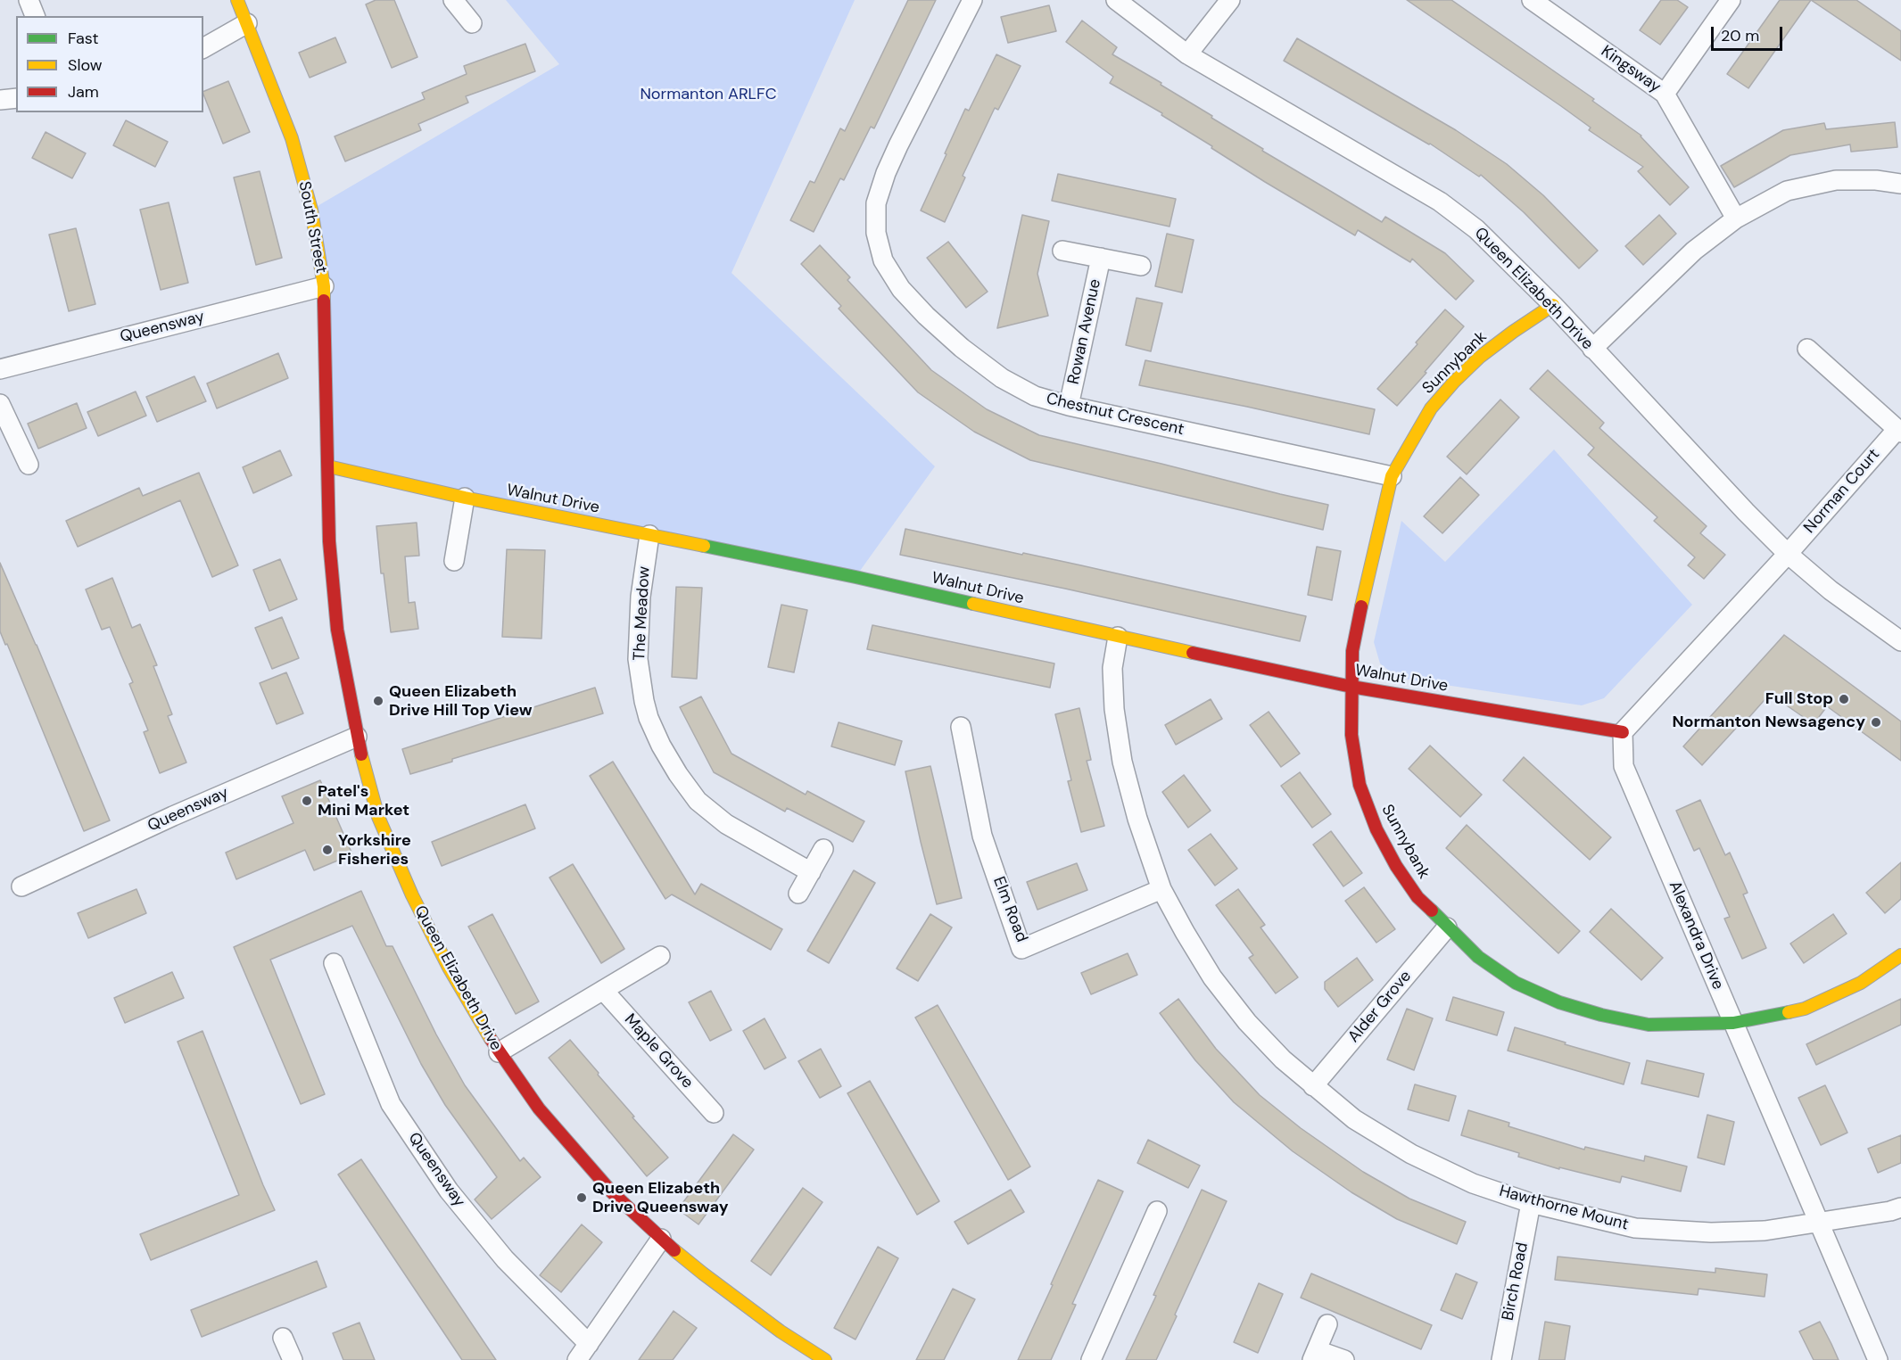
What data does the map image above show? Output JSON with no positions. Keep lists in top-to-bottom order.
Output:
{
  "streets": {
    "street": [
      "Kingsway",
      "South Street",
      "Queen Elizabeth Drive",
      "Queensway",
      "Rowan Avenue",
      "Sunnybank",
      "Chestnut Crescent",
      "Norman Court",
      "Walnut Drive",
      "The Meadow",
      "Elm Road",
      "Alexandra Drive",
      "Alder Grove",
      "Maple Grove",
      "Hawthorne Mount",
      "Birch Road"
    ]
  },
  "crossings": [
    ["South Street", "Queen Elizabeth Drive"],
    ["South Street", "Queensway"],
    ["South Street", "Walnut Drive"],
    ["Queen Elizabeth Drive", "Queensway"],
    ["Queen Elizabeth Drive", "Sunnybank"],
    ["Queen Elizabeth Drive", "Norman Court"],
    ["Queen Elizabeth Drive", "Walnut Drive"],
    ["Rowan Avenue", "Chestnut Crescent"],
    ["Sunnybank", "Chestnut Crescent"],
    ["Sunnybank", "Walnut Drive"],
    ["Sunnybank", "Alexandra Drive"],
    ["Sunnybank", "Alder Grove"],
    ["Walnut Drive", "The Meadow"],
    ["Walnut Drive", "Alexandra Drive"],
    ["Walnut Drive", "Hawthorne Mount"],
    ["Elm Road", "Hawthorne Mount"],
    ["Alexandra Drive", "Hawthorne Mount"],
    ["Alder Grove", "Hawthorne Mount"],
    ["Hawthorne Mount", "Birch Road"]
  ],
  "parks": ["Normanton ARLFC"],
  "places": [
    "Full Stop",
    "Queen Elizabeth Drive Hill Top View",
    "Normanton Newsagency",
    "Patel's Mini Market",
    "Yorkshire Fisheries",
    "Queen Elizabeth Drive Queensway"
  ],
  "legend": ["Fast", "Slow", "Jam"],
  "scale_bar": "20 m"
}
